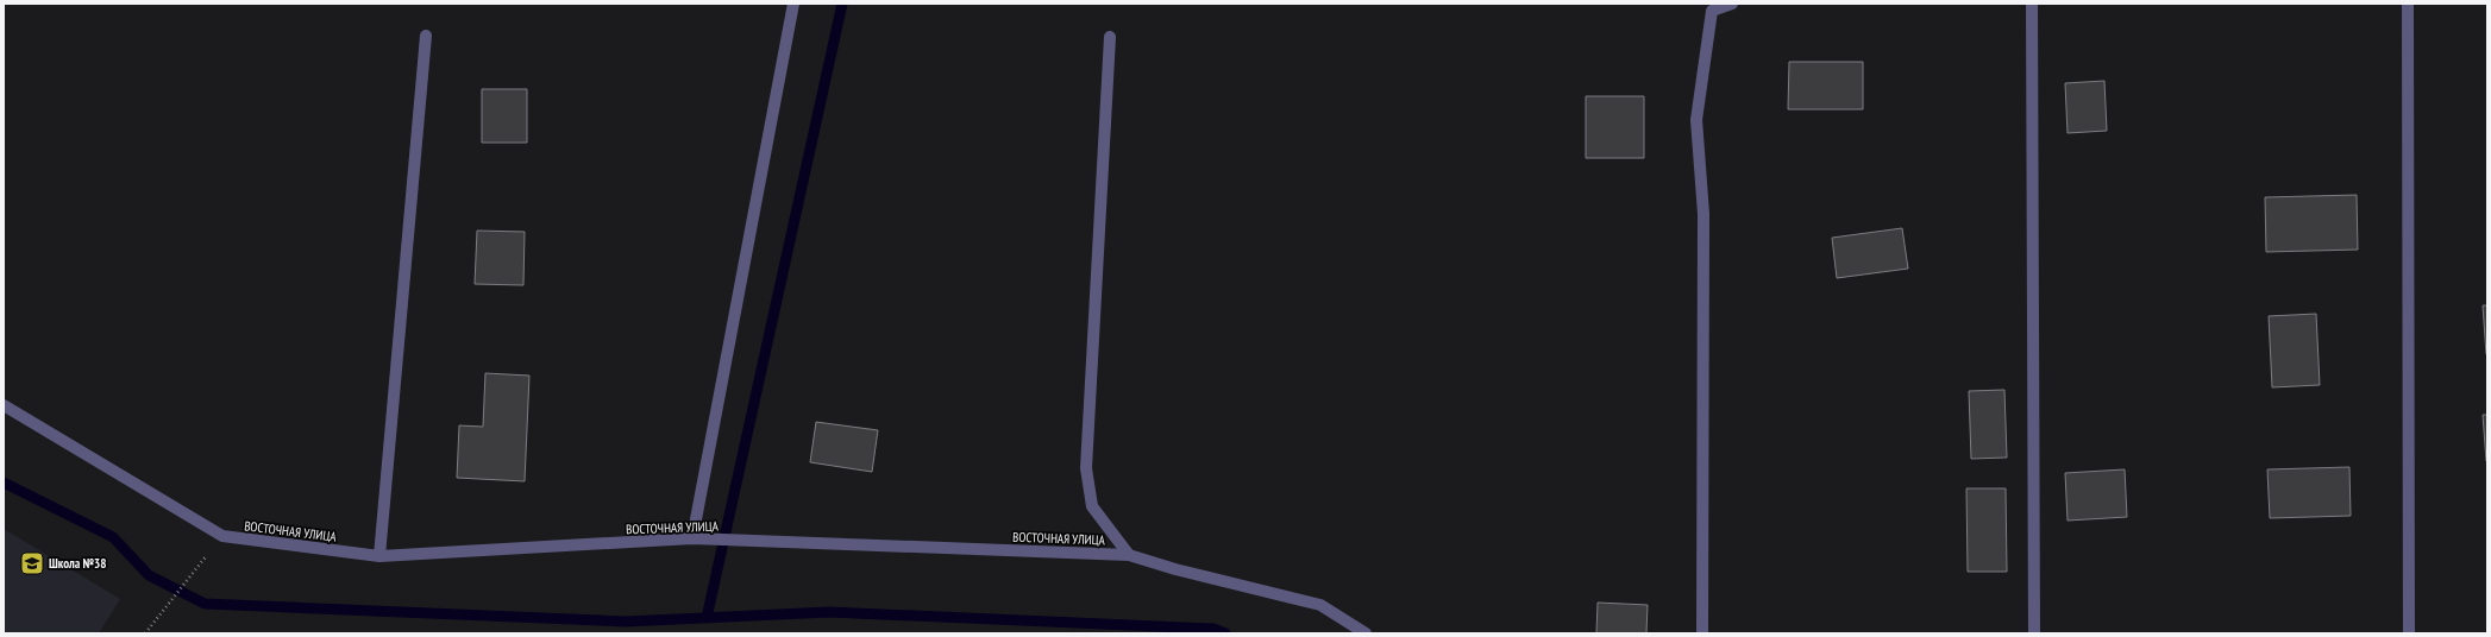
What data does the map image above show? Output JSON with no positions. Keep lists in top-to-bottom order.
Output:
{
  "streets": {
    "street": ["ВОСТОЧНАЯ УЛИЦА"]
  },
  "places": {
    "school or university": ["Школа №38"]
  }
}
